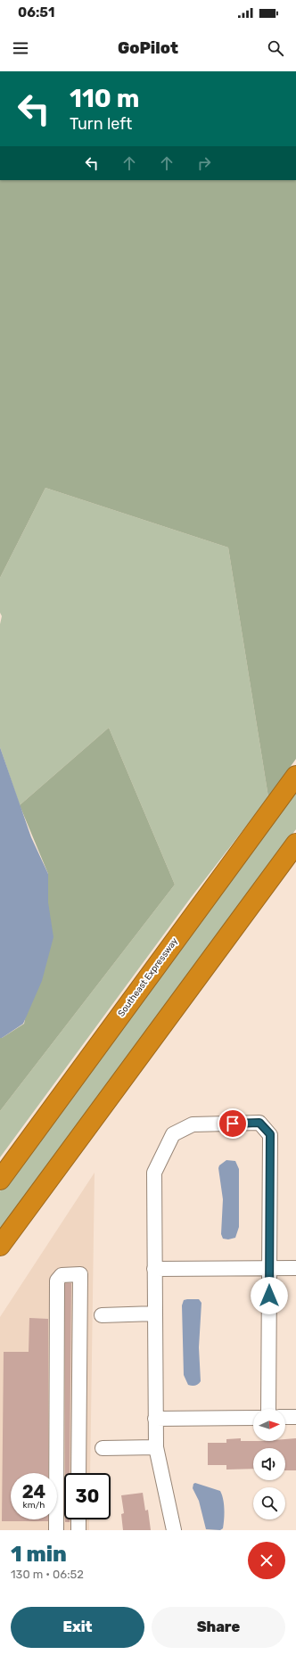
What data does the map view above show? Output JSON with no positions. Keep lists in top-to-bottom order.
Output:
{
  "streets": {
    "highway": ["Southeast Expressway"]
  },
  "north": "right",
  "page": {
    "status": "06:51",
    "header": "GoPilot",
    "turn": ["110 m", "Turn left"],
    "speed": "24 km/h",
    "limit": "30",
    "heading": ["1 min", "130 m · 06:52"],
    "buttons": ["Exit", "Share"]
  }
}
